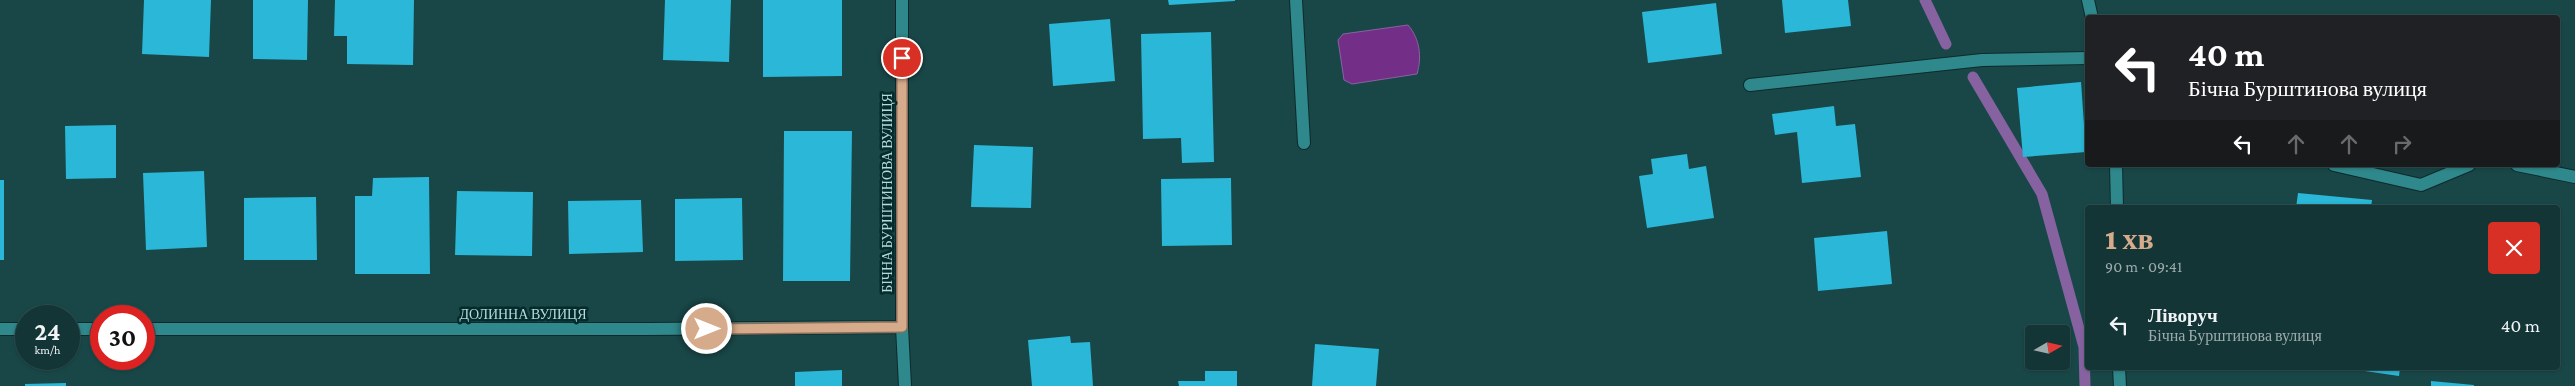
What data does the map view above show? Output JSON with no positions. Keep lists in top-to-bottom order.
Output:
{
  "streets": {
    "street": ["БІЧНА БУРШТИНОВА ВУЛИЦЯ", "ДОЛИННА ВУЛИЦЯ"]
  },
  "crossings": [
    ["БІЧНА БУРШТИНОВА ВУЛИЦЯ", "ДОЛИННА ВУЛИЦЯ"]
  ],
  "north": "right",
  "page": {
    "turn": ["40 m", "Бічна Бурштинова вулиця"],
    "heading": ["1 хв", "90 m · 09:41"],
    "list": [
      {
        "name": "Ліворуч",
        "note": "Бічна Бурштинова вулиця",
        "value": "40 m"
      }
    ],
    "speed": "24 km/h",
    "limit": "30"
  }
}
